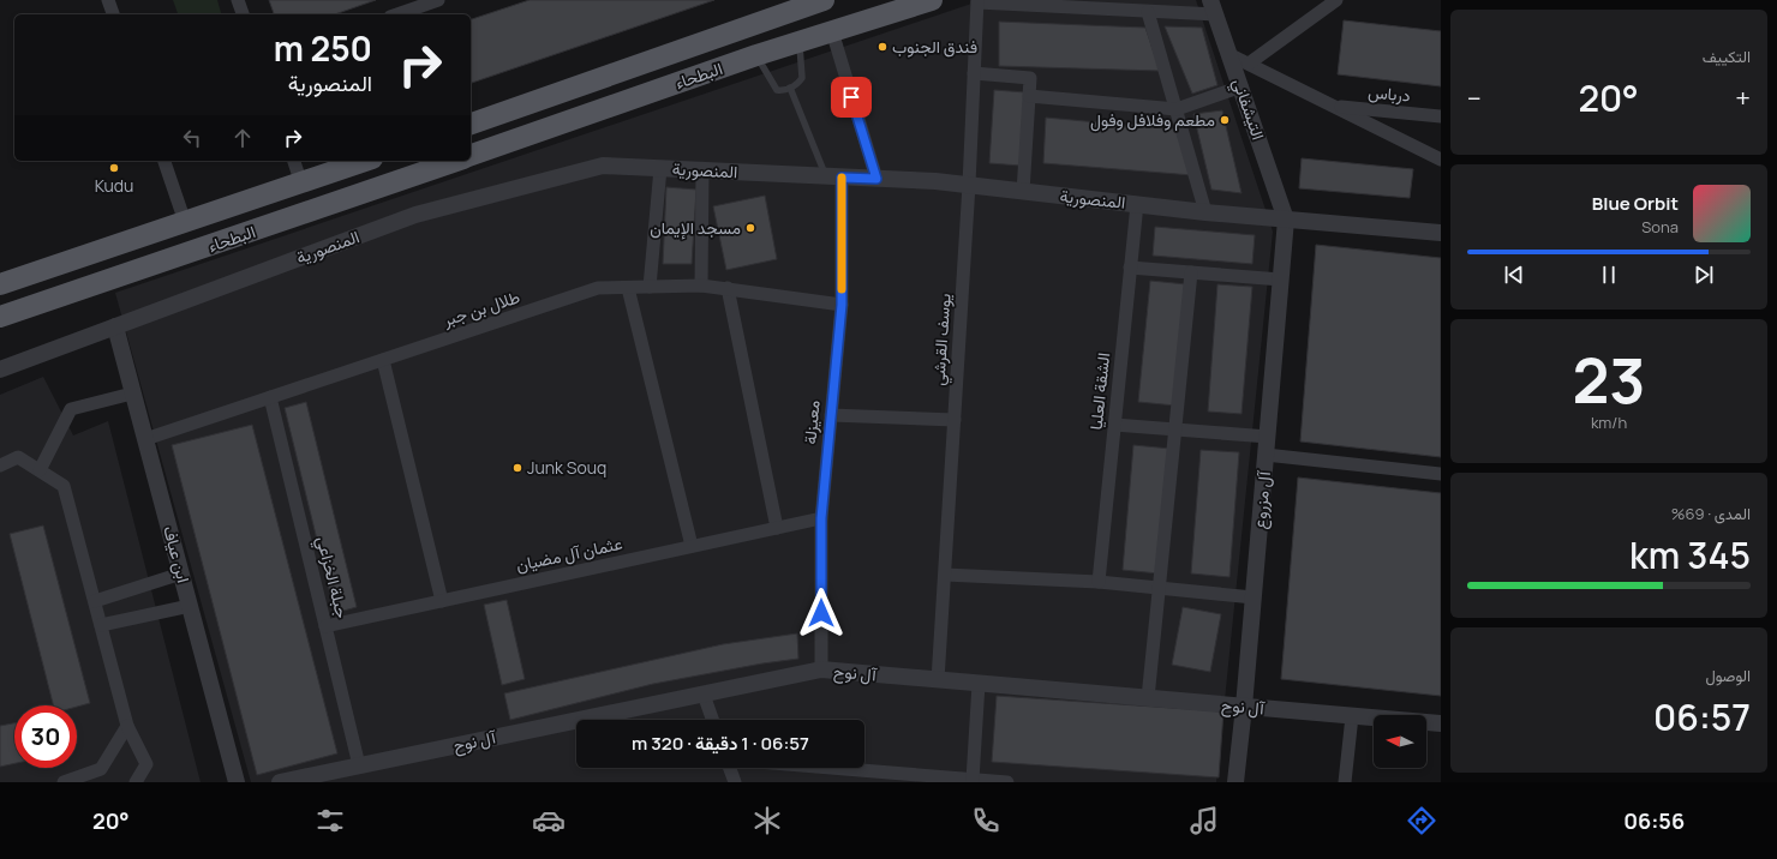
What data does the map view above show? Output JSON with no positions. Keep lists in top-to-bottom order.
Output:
{
  "streets": {
    "main road": ["البطحاء"],
    "street": [
      "درباس",
      "التيشفاني",
      "المنصورية",
      "طلال بن جبر",
      "يوسف القرشي",
      "الشقة العليا",
      "معيزلة",
      "آل مزروع",
      "ابن عياف",
      "عثمان آل مضيان",
      "جبلة الخزاعي",
      "آل نوح"
    ]
  },
  "crossings": [
    ["التيشفاني", "المنصورية"],
    ["التيشفاني", "آل مزروع"],
    ["المنصورية", "يوسف القرشي"],
    ["المنصورية", "الشقة العليا"],
    ["المنصورية", "معيزلة"],
    ["المنصورية", "آل مزروع"],
    ["المنصورية", "ابن عياف"],
    ["طلال بن جبر", "معيزلة"],
    ["طلال بن جبر", "ابن عياف"],
    ["طلال بن جبر", "جبلة الخزاعي"],
    ["يوسف القرشي", "آل نوح"],
    ["معيزلة", "عثمان آل مضيان"],
    ["معيزلة", "آل نوح"],
    ["آل مزروع", "آل نوح"],
    ["عثمان آل مضيان", "جبلة الخزاعي"],
    ["جبلة الخزاعي", "آل نوح"]
  ],
  "places": [
    "فندق الجنوب",
    "مطعم وفلافل وفول",
    "Kudu",
    "مسجد الإيمان",
    "Junk Souq"
  ],
  "north": "left",
  "page": {
    "tile": [
      "التكييف",
      ["23", "km/h"],
      ["المدى · 69%", "345 km"],
      ["الوصول", "06:57"]
    ],
    "turn": ["250 m", "المنصورية"],
    "heat": ["−", "20°", "+"],
    "song": ["Blue Orbit", "Sona"],
    "limit": "30",
    "trip": "06:57 · 1 دقيقة · 320 m",
    "tabs": ["06:56", "20°"]
  }
}
